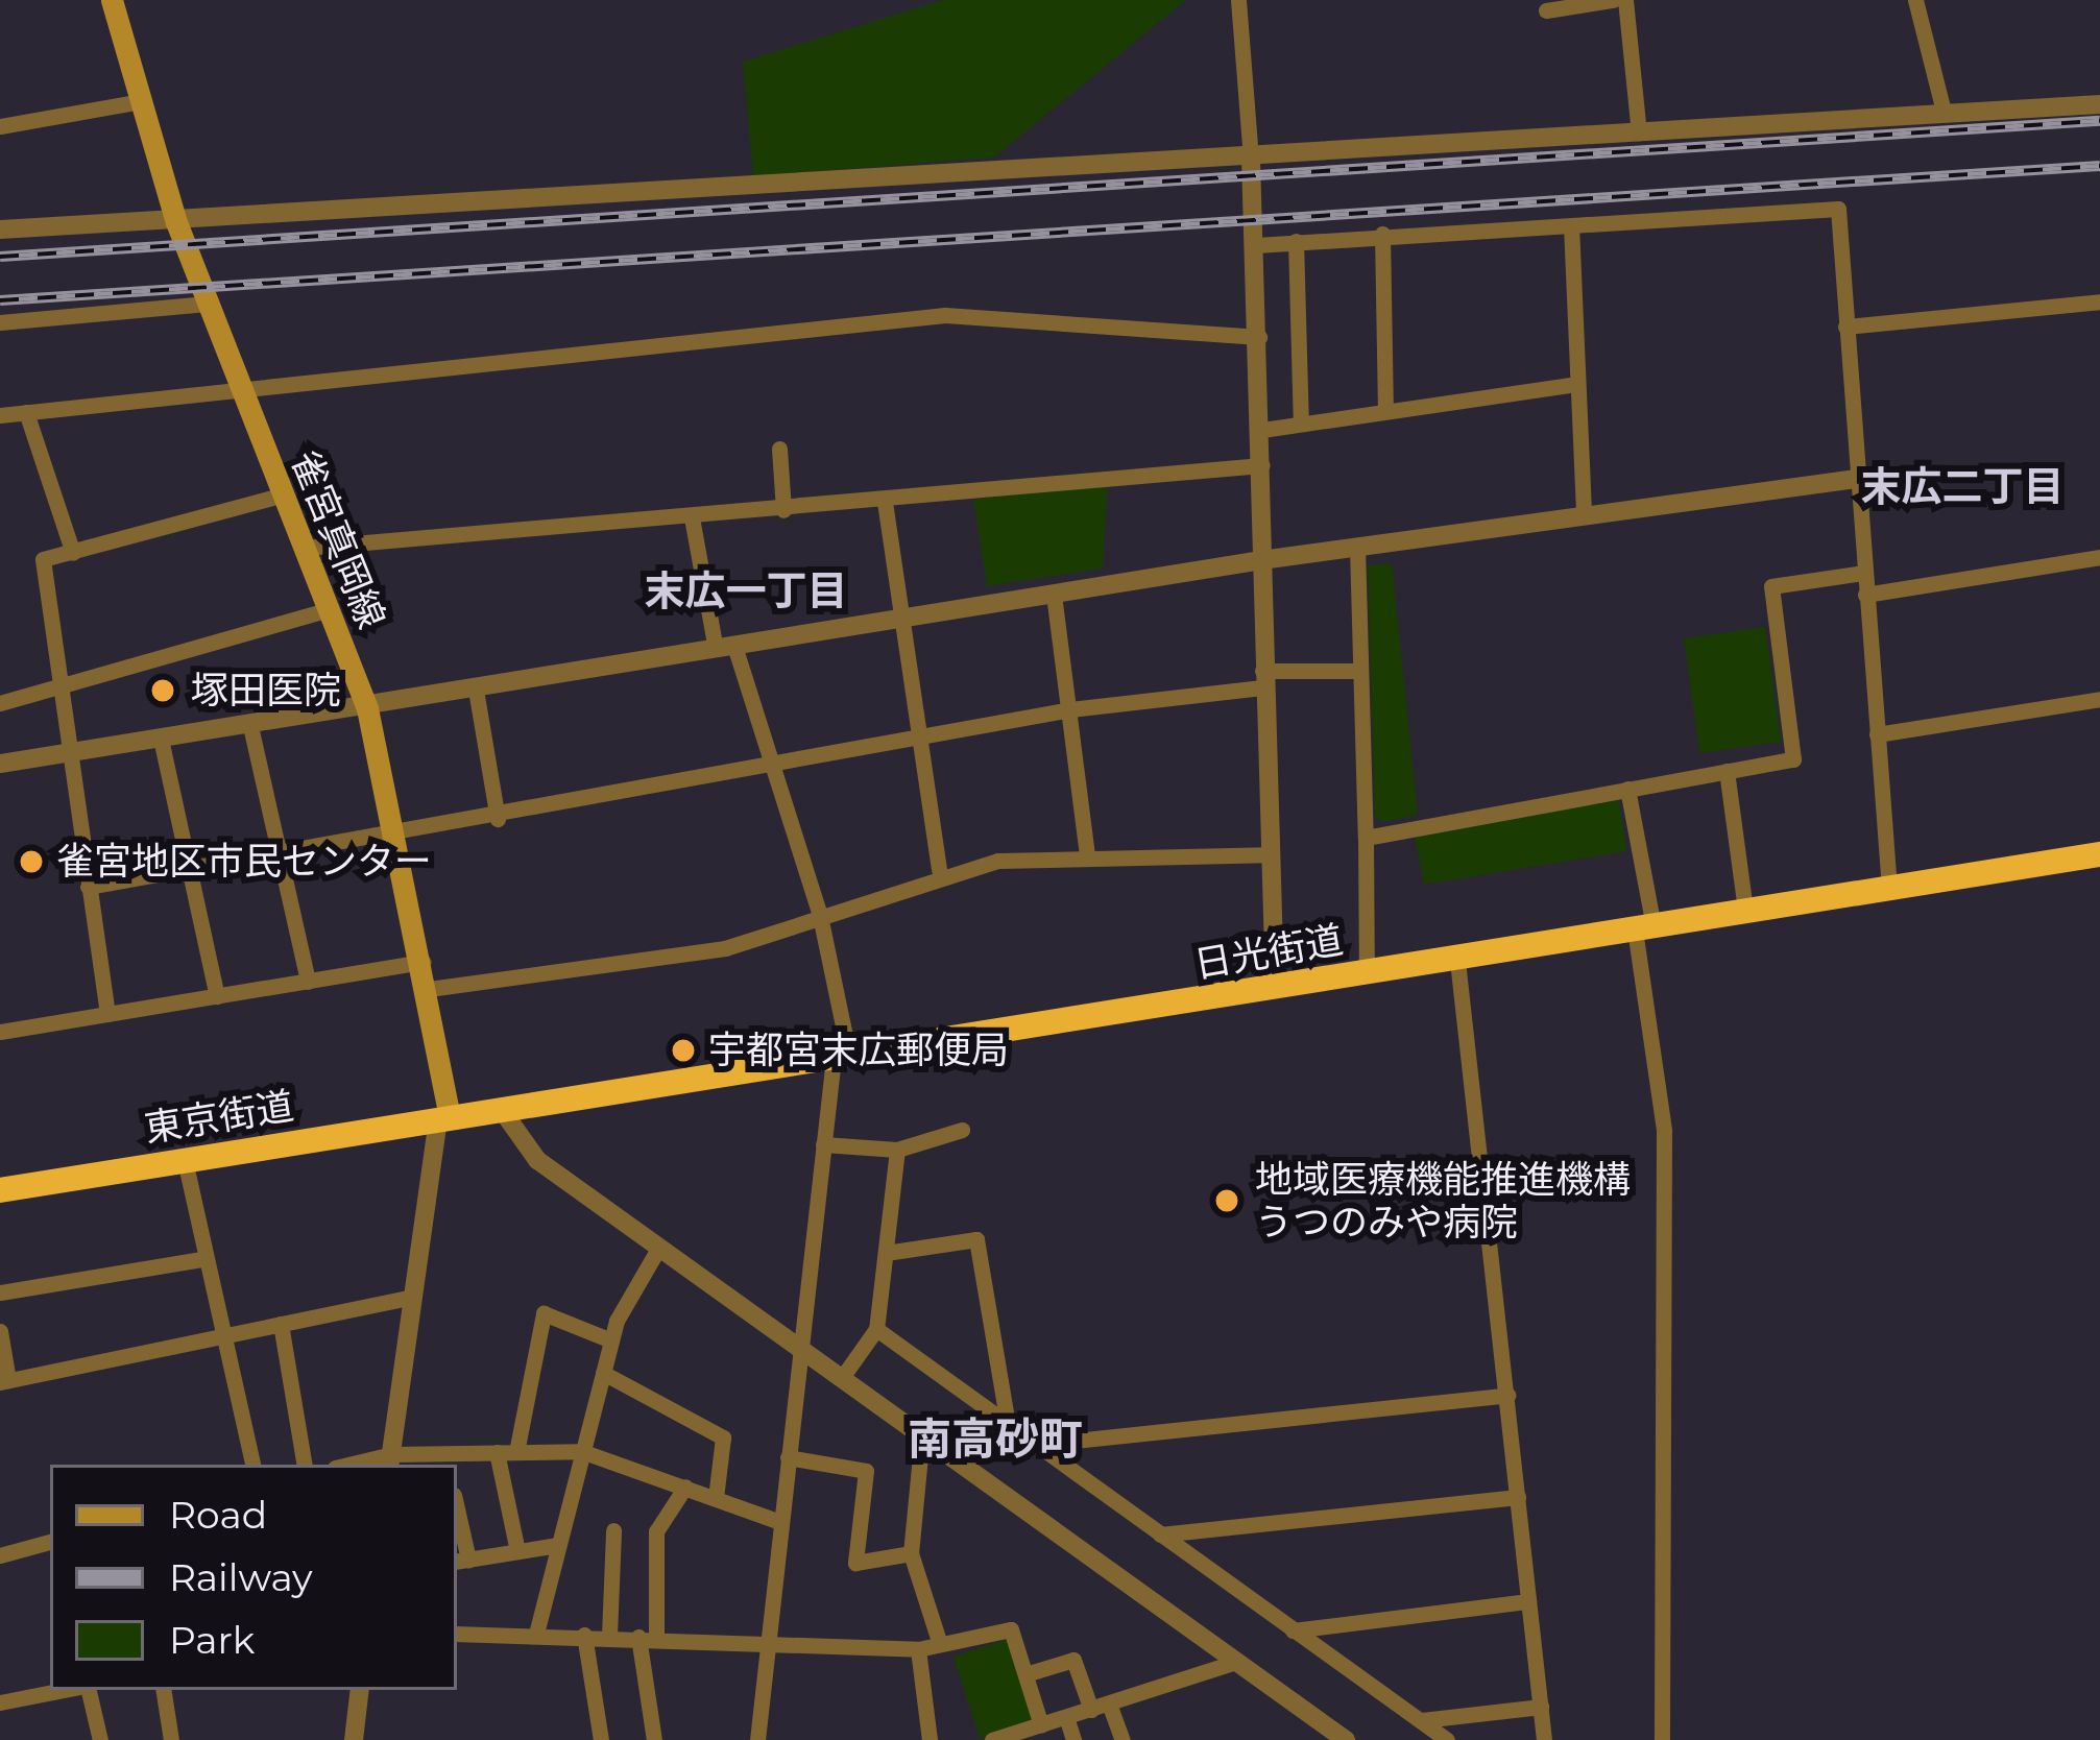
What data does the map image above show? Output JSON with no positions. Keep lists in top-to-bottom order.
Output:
{
  "streets": {
    "highway": ["日光街道", "東京街道"],
    "main road": ["雀宮真岡線"]
  },
  "crossings": [
    ["雀宮真岡線", "日光街道"],
    ["雀宮真岡線", "東京街道"],
    ["日光街道", "東京街道"]
  ],
  "districts": ["末広二丁目", "末広一丁目", "南高砂町"],
  "places": [
    "塚田医院",
    "雀宮地区市民センター",
    "宇都宮末広郵便局",
    "地域医療機能推進機構 うつのみや病院"
  ],
  "legend": ["Road", "Railway", "Park"]
}
